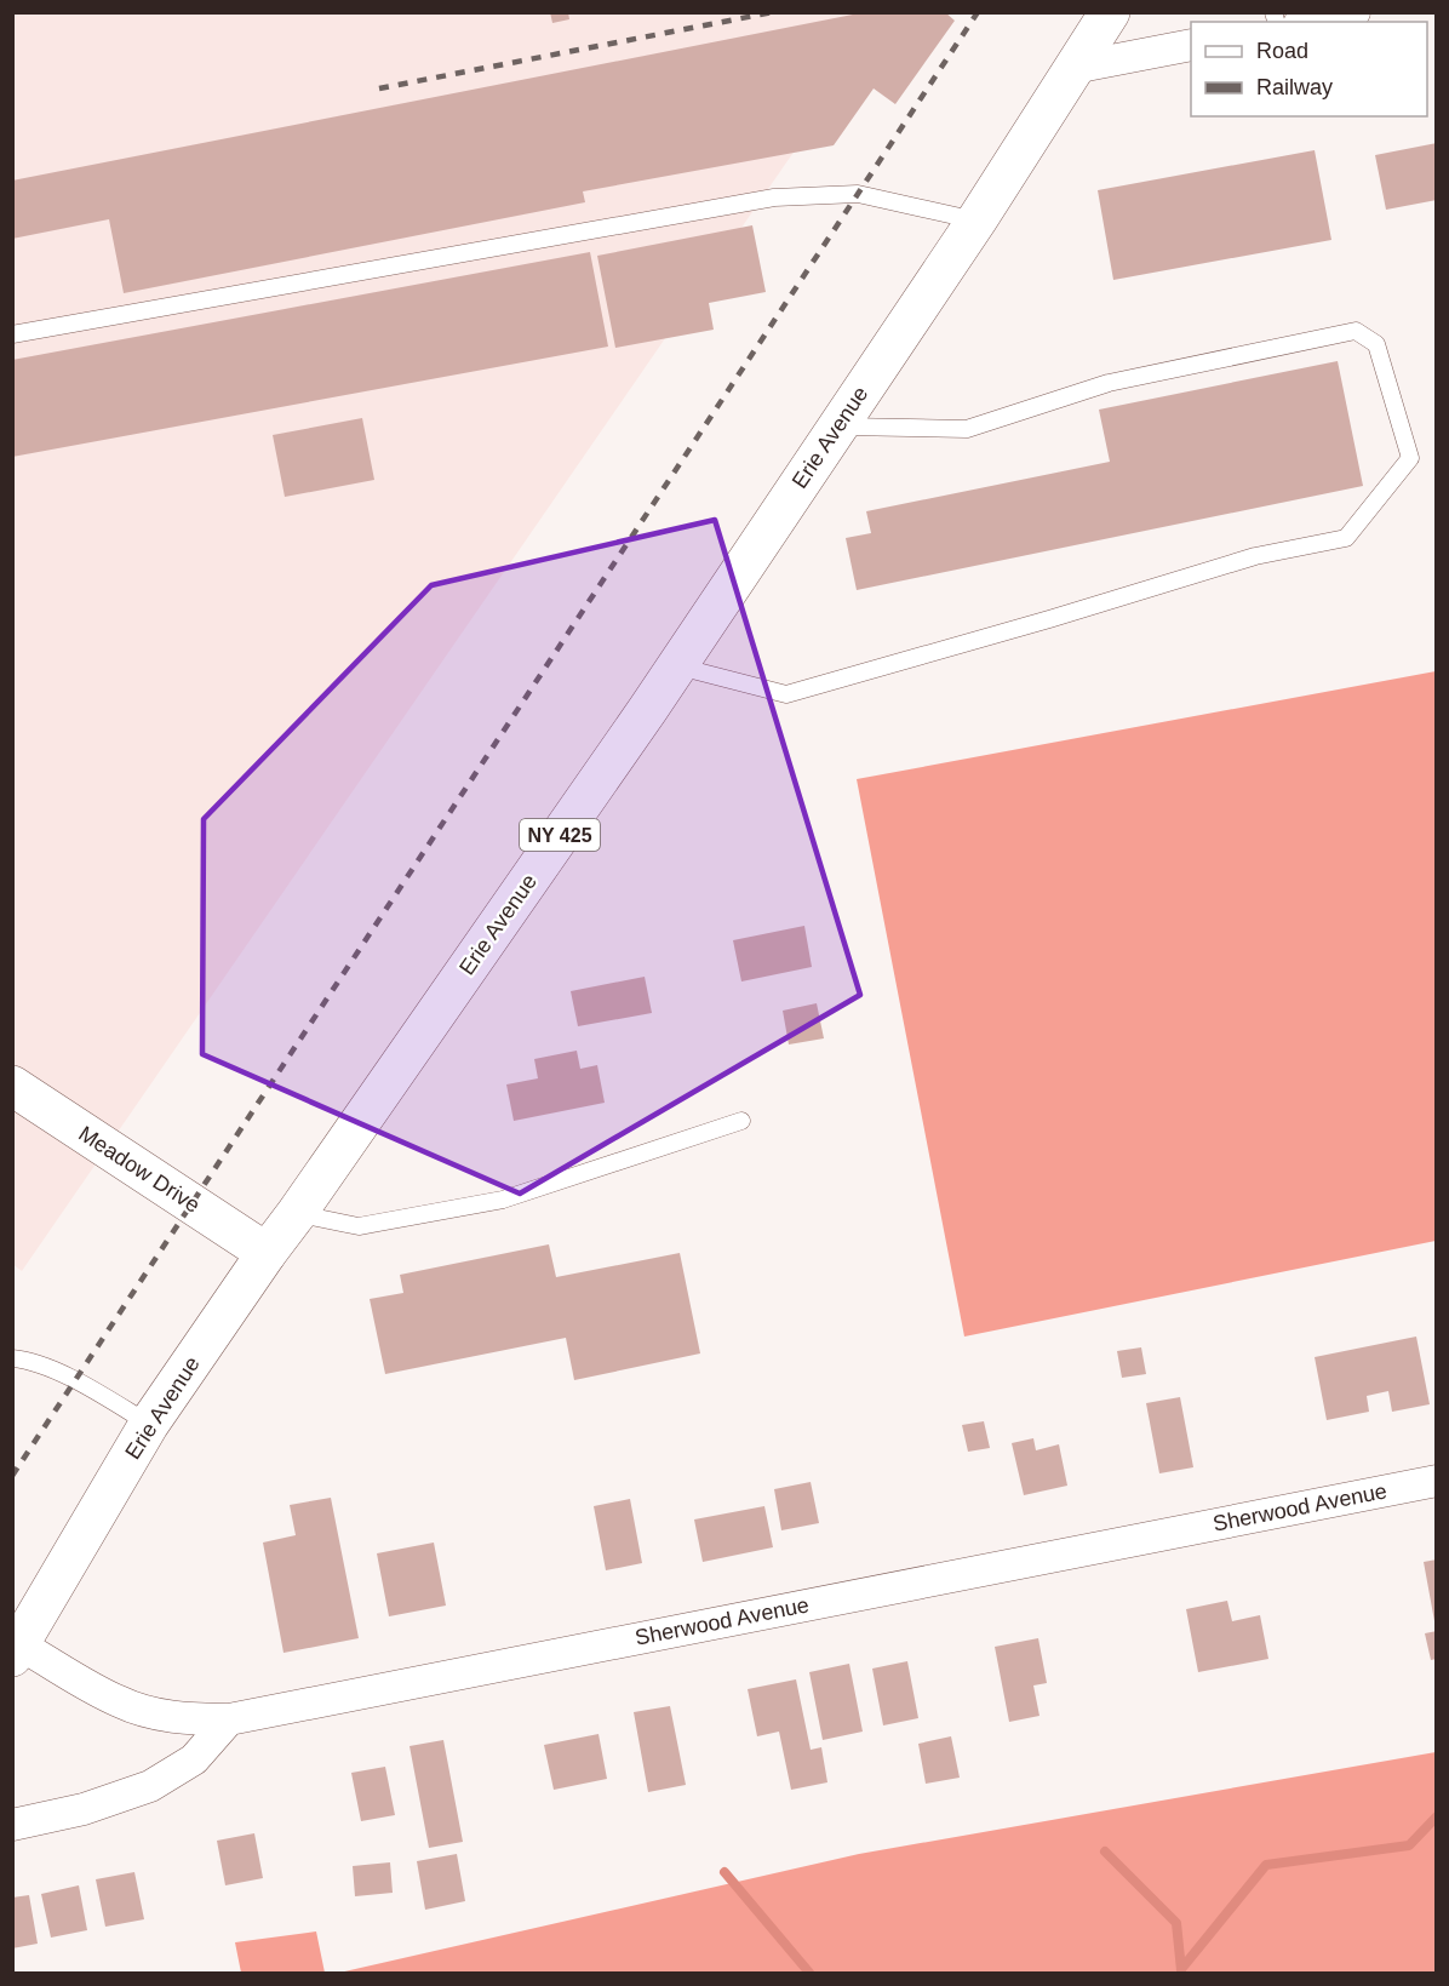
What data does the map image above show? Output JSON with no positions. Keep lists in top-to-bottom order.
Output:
{
  "streets": {
    "main road": ["Erie Avenue", "NY 425", "Meadow Drive"],
    "street": ["Sherwood Avenue"]
  },
  "crossings": [
    ["Erie Avenue", "Meadow Drive"],
    ["Erie Avenue", "Sherwood Avenue"]
  ],
  "legend": ["Road", "Railway"]
}
